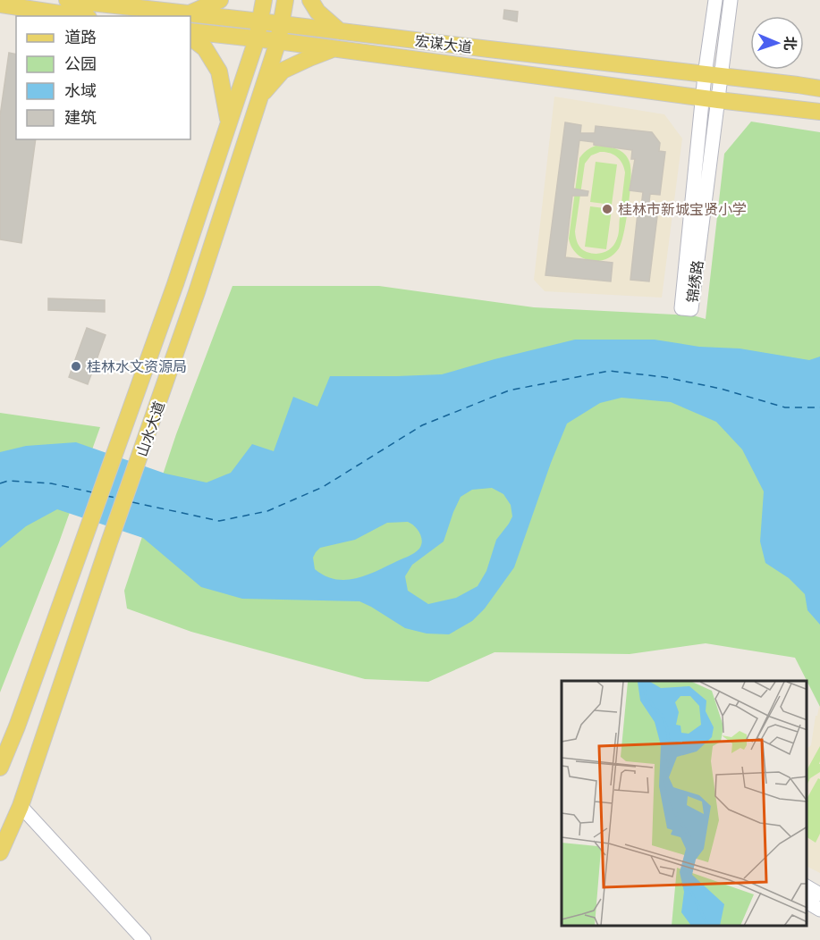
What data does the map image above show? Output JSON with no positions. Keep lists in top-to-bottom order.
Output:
{
  "streets": {
    "main road": ["宏谋大道", "山水大道"],
    "street": ["锦绣路"]
  },
  "crossings": [
    ["宏谋大道", "锦绣路"],
    ["宏谋大道", "山水大道"]
  ],
  "places": ["桂林市新城宝贤小学", "桂林水文资源局"],
  "legend": [
    "道路",
    "公园",
    "水域",
    "建筑"
  ],
  "north": "right"
}
